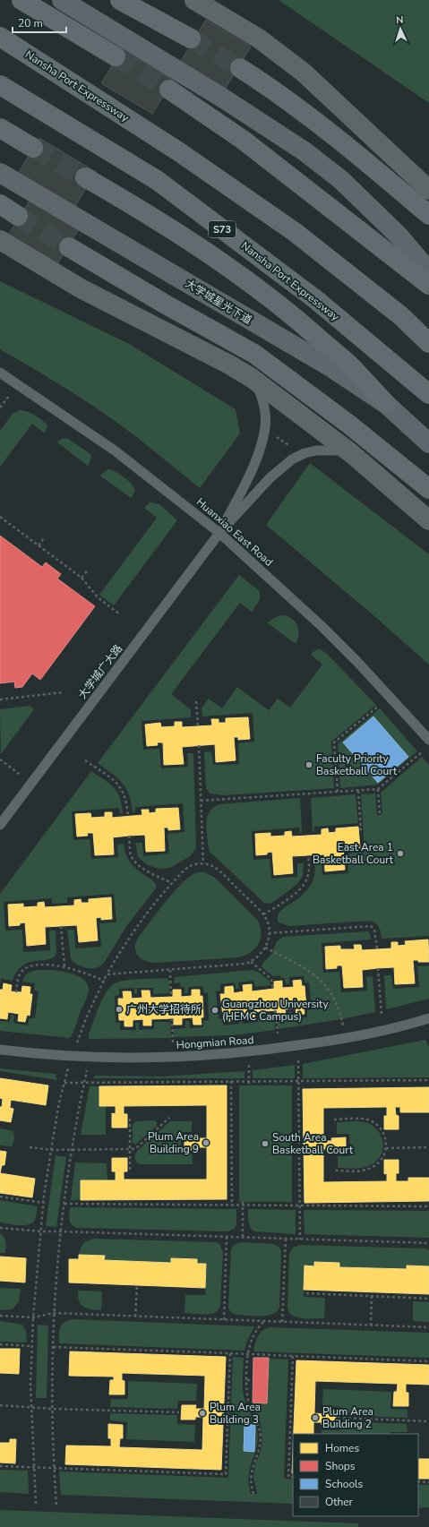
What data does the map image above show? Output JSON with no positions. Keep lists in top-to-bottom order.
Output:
{
  "streets": {
    "highway": ["Nansha Port Expressway", "S73"],
    "main road": ["大学城星光下道"],
    "lane": ["Huanxiao East Road", "大学城广大路", "Hongmian Road"]
  },
  "crossings": [
    ["Huanxiao East Road", "大学城广大路"]
  ],
  "places": [
    "Faculty Priority Basketball Court",
    "East Area 1 Basketball Court",
    "广州大学招待所",
    "Guangzhou University (HEMC Campus)",
    "Plum Area Building 9",
    "South Area Basketball Court",
    "Plum Area Building 3",
    "Plum Area Building 2"
  ],
  "legend": [
    "Homes",
    "Shops",
    "Schools",
    "Other"
  ],
  "scale_bar": "20 m",
  "north": "top"
}
